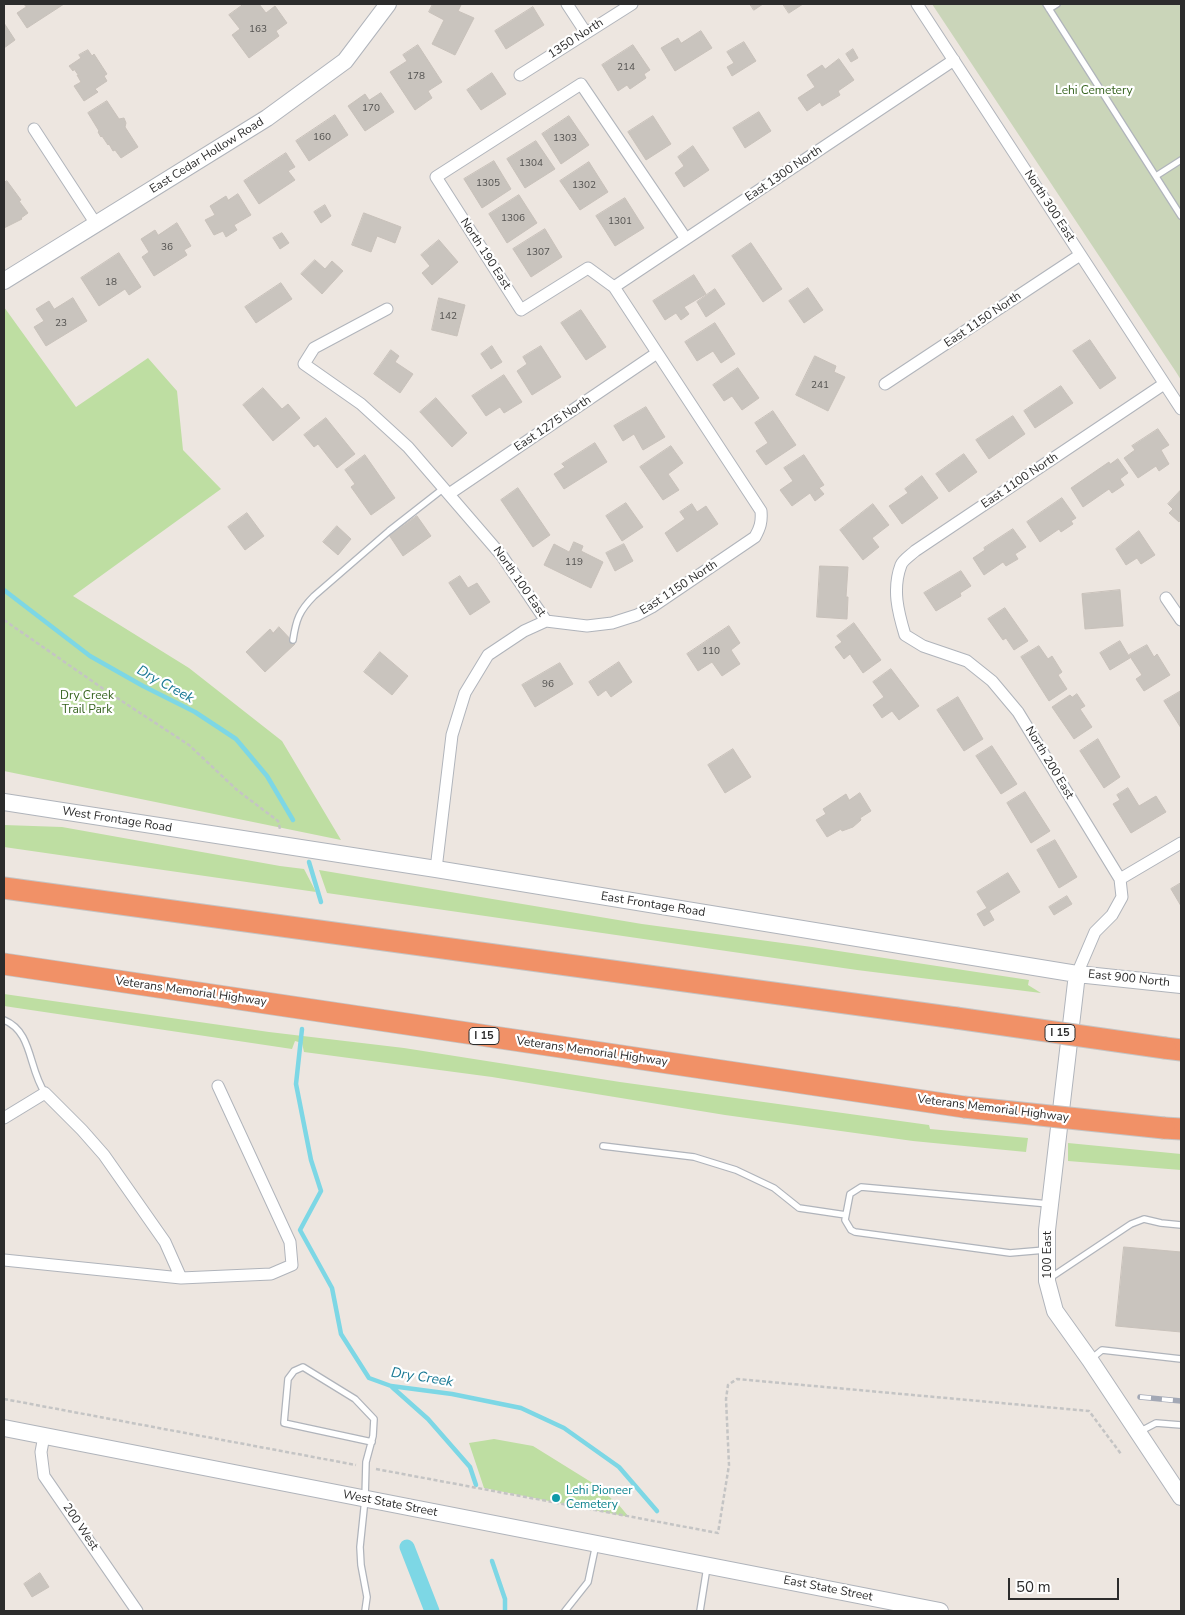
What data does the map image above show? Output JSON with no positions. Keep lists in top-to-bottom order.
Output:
{
  "streets": {
    "highway": ["Veterans Memorial Highway", "I 15"],
    "street": [
      "1350 North",
      "East Cedar Hollow Road",
      "East 1300 North",
      "North 300 East",
      "North 190 East",
      "East 1150 North",
      "East 1275 North",
      "East 1100 North",
      "North 100 East",
      "North 200 East",
      "West Frontage Road",
      "East Frontage Road",
      "East 900 North",
      "100 East",
      "West State Street",
      "200 West",
      "East State Street"
    ]
  },
  "crossings": [
    ["East 1300 North", "North 300 East"],
    ["East 1300 North", "North 190 East"],
    ["North 300 East", "East 1150 North"],
    ["North 300 East", "East 1100 North"],
    ["North 190 East", "East 1150 North"],
    ["North 190 East", "East 1275 North"],
    ["East 1150 North", "North 100 East"],
    ["East 1275 North", "North 100 East"],
    ["East 1100 North", "North 200 East"],
    ["North 100 East", "East Frontage Road"],
    ["West Frontage Road", "East Frontage Road"],
    ["East Frontage Road", "East 900 North"],
    ["East Frontage Road", "100 East"],
    ["East 900 North", "100 East"],
    ["West State Street", "200 West"],
    ["West State Street", "East State Street"]
  ],
  "water": ["Dry Creek"],
  "parks": ["Lehi Cemetery", "Dry Creek Trail Park"],
  "places": ["Lehi Pioneer Cemetery"],
  "house_numbers": [
    "163",
    "214",
    "178",
    "170",
    "160",
    "1303",
    "1304",
    "1305",
    "1302",
    "1306",
    "1301",
    "36",
    "1307",
    "18",
    "142",
    "23",
    "241",
    "119",
    "110",
    "96"
  ],
  "scale_bar": "50 m"
}
